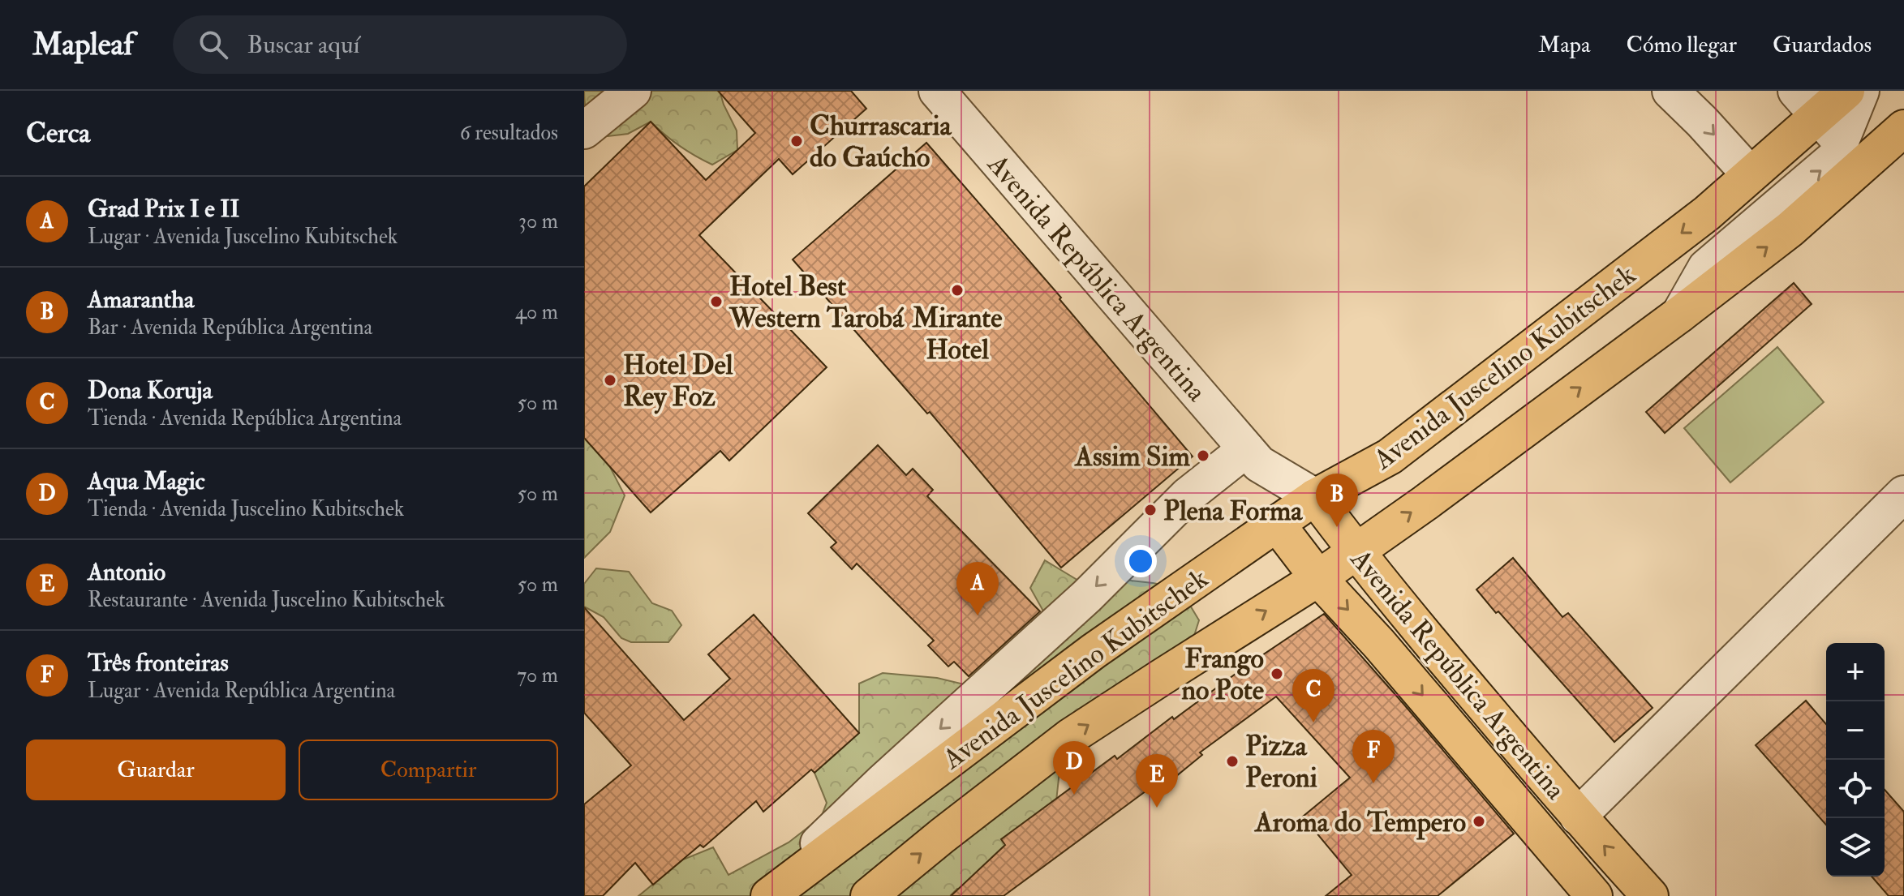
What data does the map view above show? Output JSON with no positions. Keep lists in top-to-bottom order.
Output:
{
  "streets": {
    "main road": ["Avenida República Argentina", "Avenida Juscelino Kubitschek"]
  },
  "crossings": [
    ["Avenida República Argentina", "Avenida Juscelino Kubitschek"]
  ],
  "places": [
    "Churrascaria do Gaúcho",
    "Mirante Hotel",
    "Hotel Best Western Tarobá",
    "Hotel Del Rey Foz",
    "Assim Sim",
    "Plena Forma",
    "Frango no Pote",
    "Pizza Peroni",
    "Aroma do Tempero"
  ],
  "page": {
    "header": "Mapleaf",
    "search": "Buscar aquí",
    "nav": ["Mapa", "Cómo llegar", "Guardados"],
    "heading": ["Cerca", "6 resultados"],
    "list": [
      {
        "mark": "A",
        "name": "Grad Prix I e II",
        "note": "Lugar · Avenida Juscelino Kubitschek",
        "value": "30 m"
      },
      {
        "mark": "B",
        "name": "Amarantha",
        "note": "Bar · Avenida República Argentina",
        "value": "40 m"
      },
      {
        "mark": "C",
        "name": "Dona Koruja",
        "note": "Tienda · Avenida República Argentina",
        "value": "50 m"
      },
      {
        "mark": "D",
        "name": "Aqua Magic",
        "note": "Tienda · Avenida Juscelino Kubitschek",
        "value": "50 m"
      },
      {
        "mark": "E",
        "name": "Antonio",
        "note": "Restaurante · Avenida Juscelino Kubitschek",
        "value": "50 m"
      },
      {
        "mark": "F",
        "name": "Três fronteiras",
        "note": "Lugar · Avenida República Argentina",
        "value": "70 m"
      }
    ],
    "pins": [
      "B",
      "A",
      "C",
      "F",
      "D",
      "E"
    ],
    "map_buttons": ["+", "−"],
    "buttons": ["Guardar", "Compartir"]
  }
}
